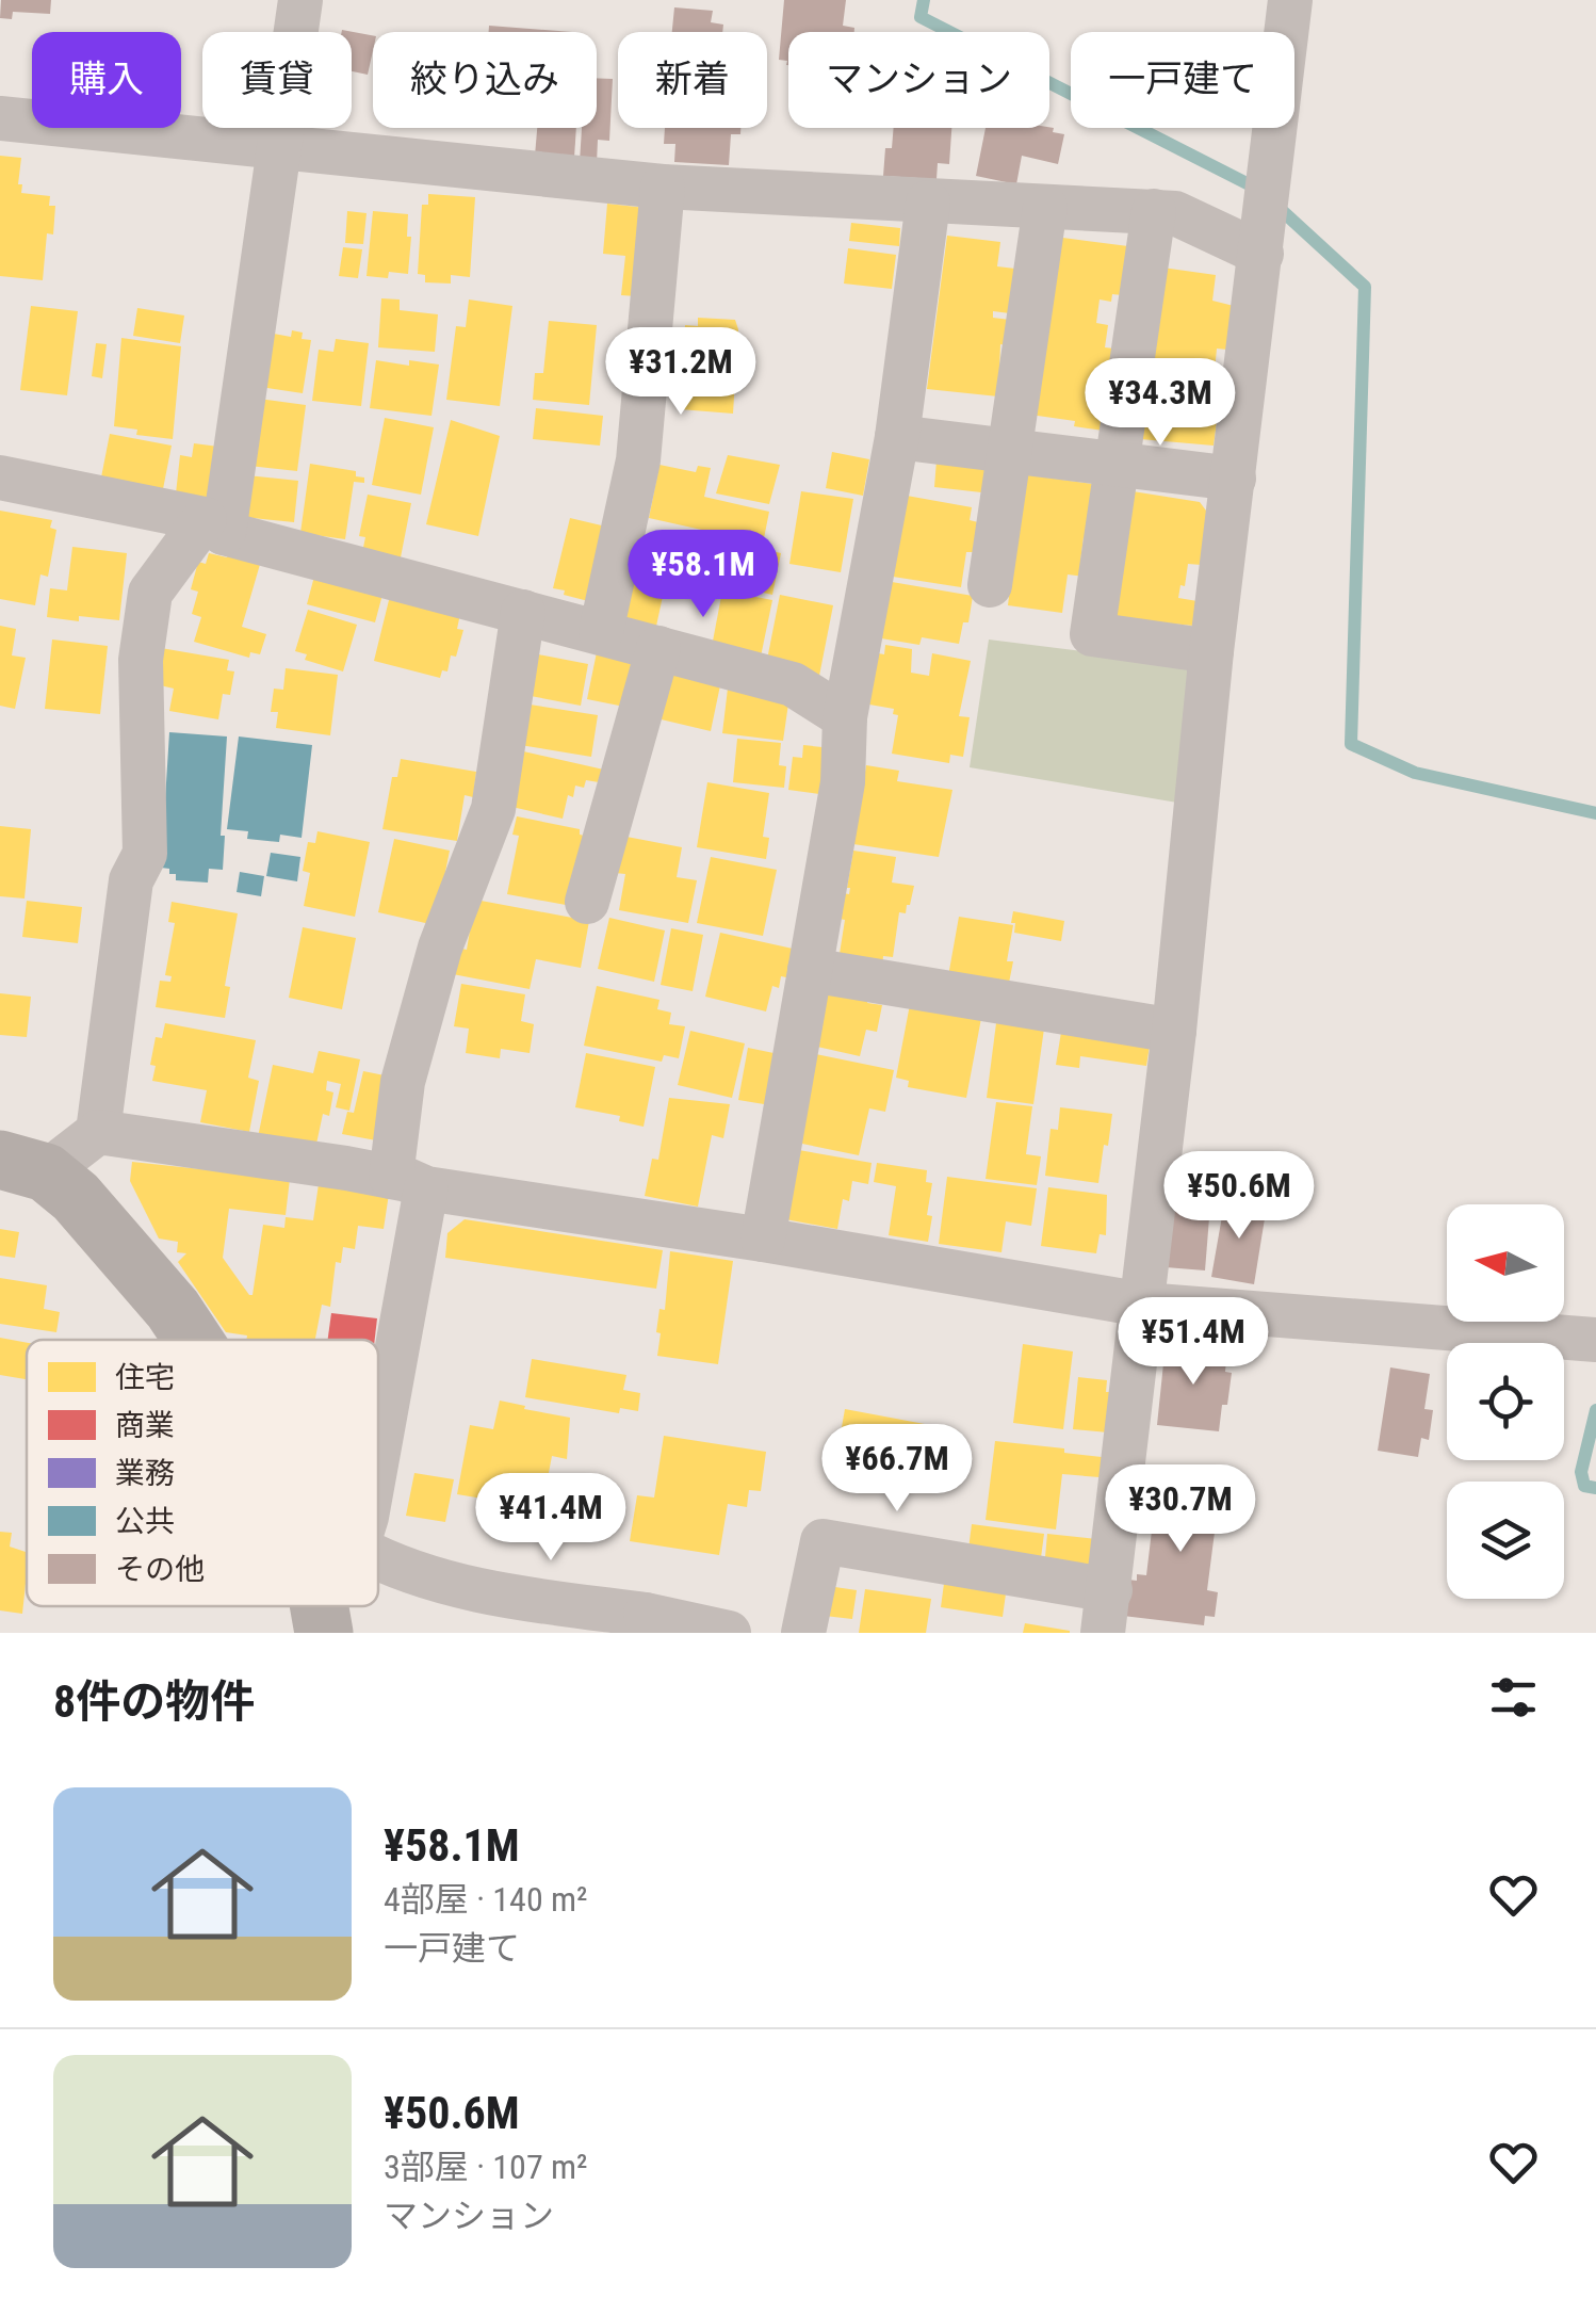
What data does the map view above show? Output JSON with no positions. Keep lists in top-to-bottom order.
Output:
{
  "legend": [
    "住宅",
    "商業",
    "業務",
    "公共",
    "その他"
  ],
  "north": "left",
  "page": {
    "chip": [
      "購入",
      "賃貸",
      "絞り込み",
      "新着",
      "マンション",
      "一戸建て"
    ],
    "price": [
      "¥31.2M",
      "¥34.3M",
      "¥58.1M",
      "¥50.6M",
      "¥51.4M",
      "¥66.7M",
      "¥30.7M",
      "¥41.4M"
    ],
    "heading": "8件の物件",
    "list": [
      {
        "name": "¥58.1M",
        "note": "4部屋 · 140 m² · 一戸建て"
      },
      {
        "name": "¥50.6M",
        "note": "3部屋 · 107 m² · マンション"
      }
    ]
  }
}
